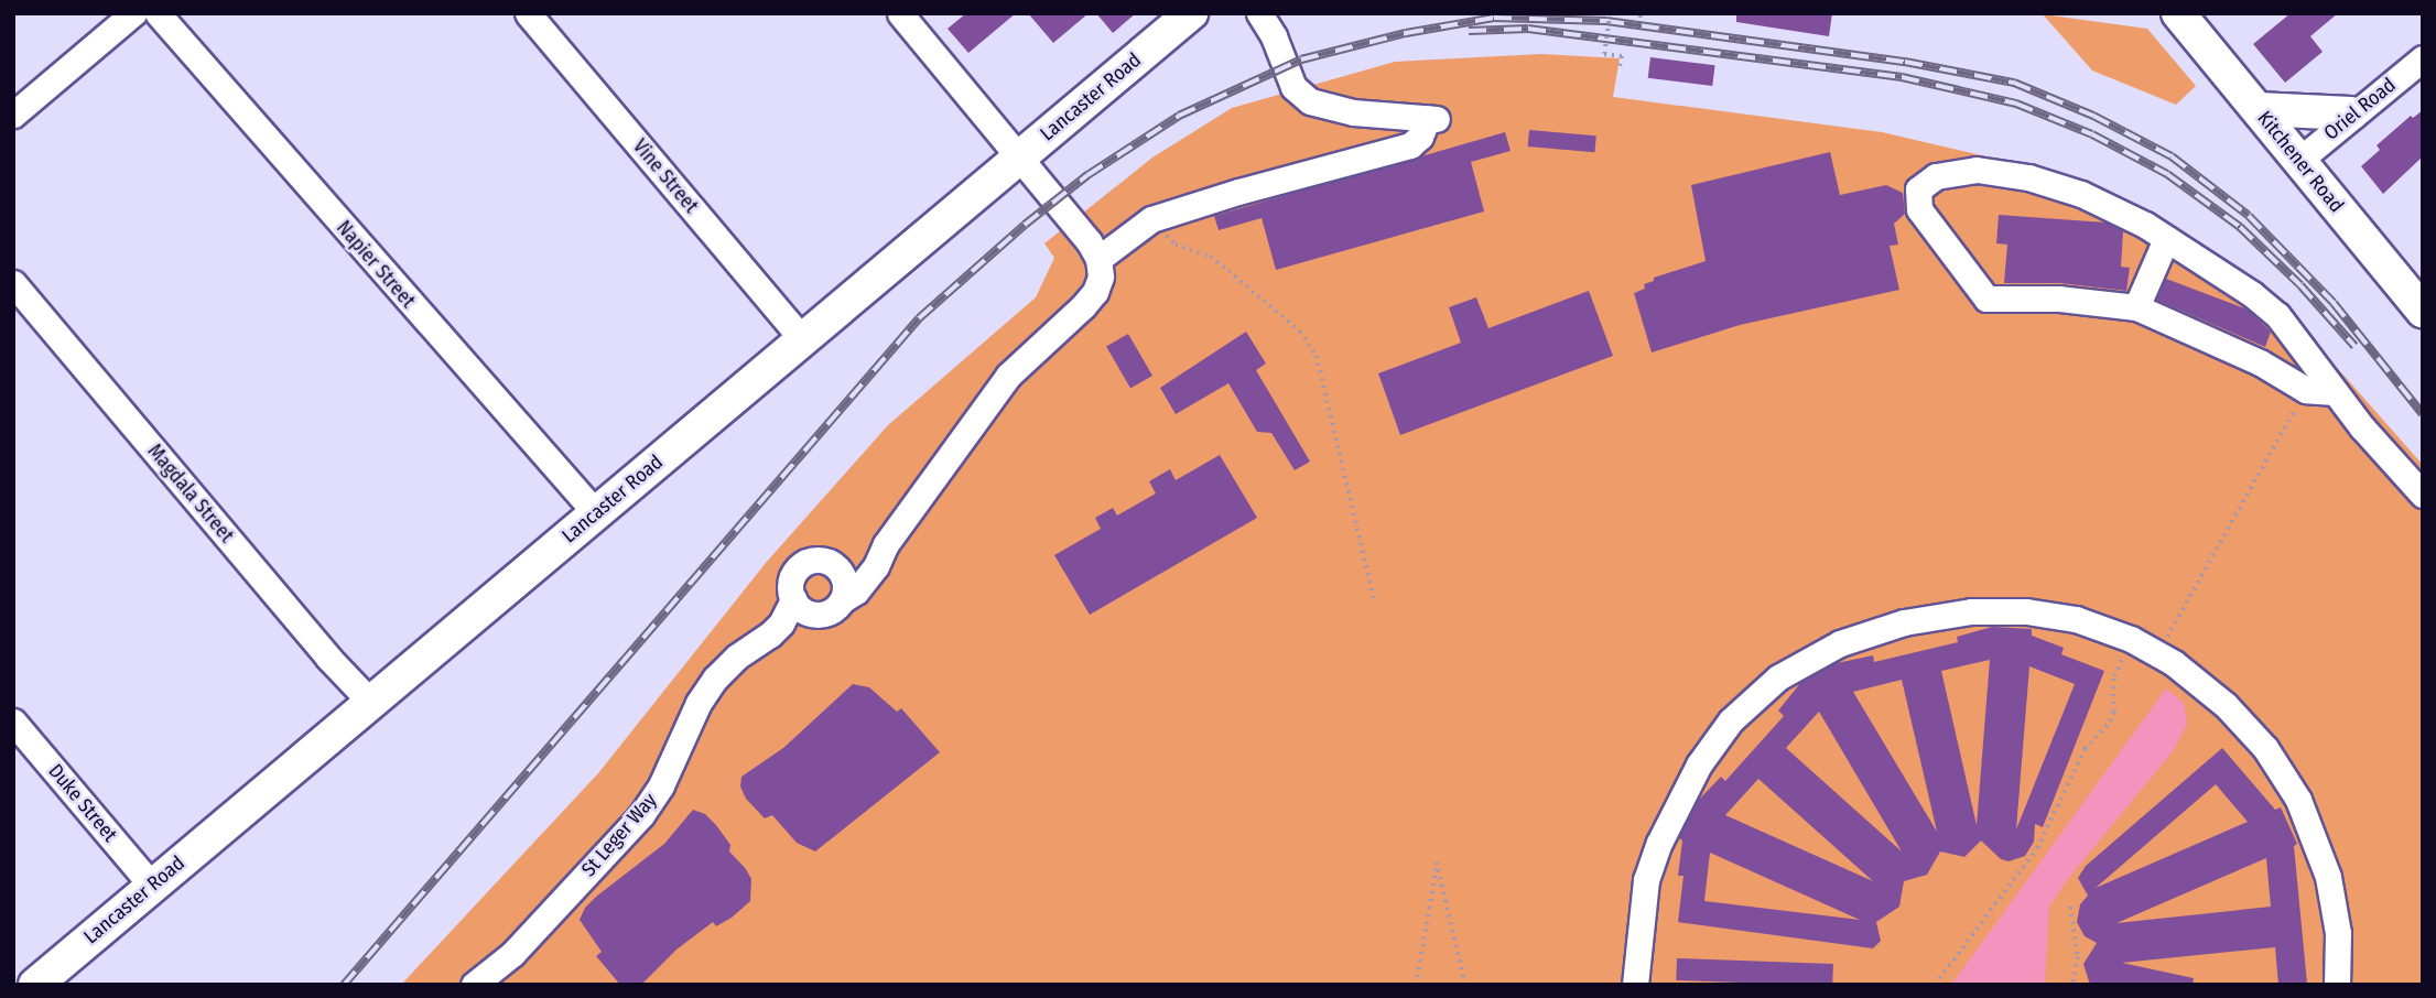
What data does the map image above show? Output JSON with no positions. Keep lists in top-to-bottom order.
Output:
{
  "streets": {
    "main road": ["Lancaster Road", "Kitchener Road"],
    "street": [
      "Oriel Road",
      "Vine Street",
      "Napier Street",
      "Magdala Street",
      "Duke Street",
      "St Leger Way"
    ]
  },
  "crossings": [
    ["Lancaster Road", "Vine Street"],
    ["Lancaster Road", "Napier Street"],
    ["Lancaster Road", "Magdala Street"],
    ["Lancaster Road", "Duke Street"],
    ["Oriel Road", "Kitchener Road"]
  ]
}
